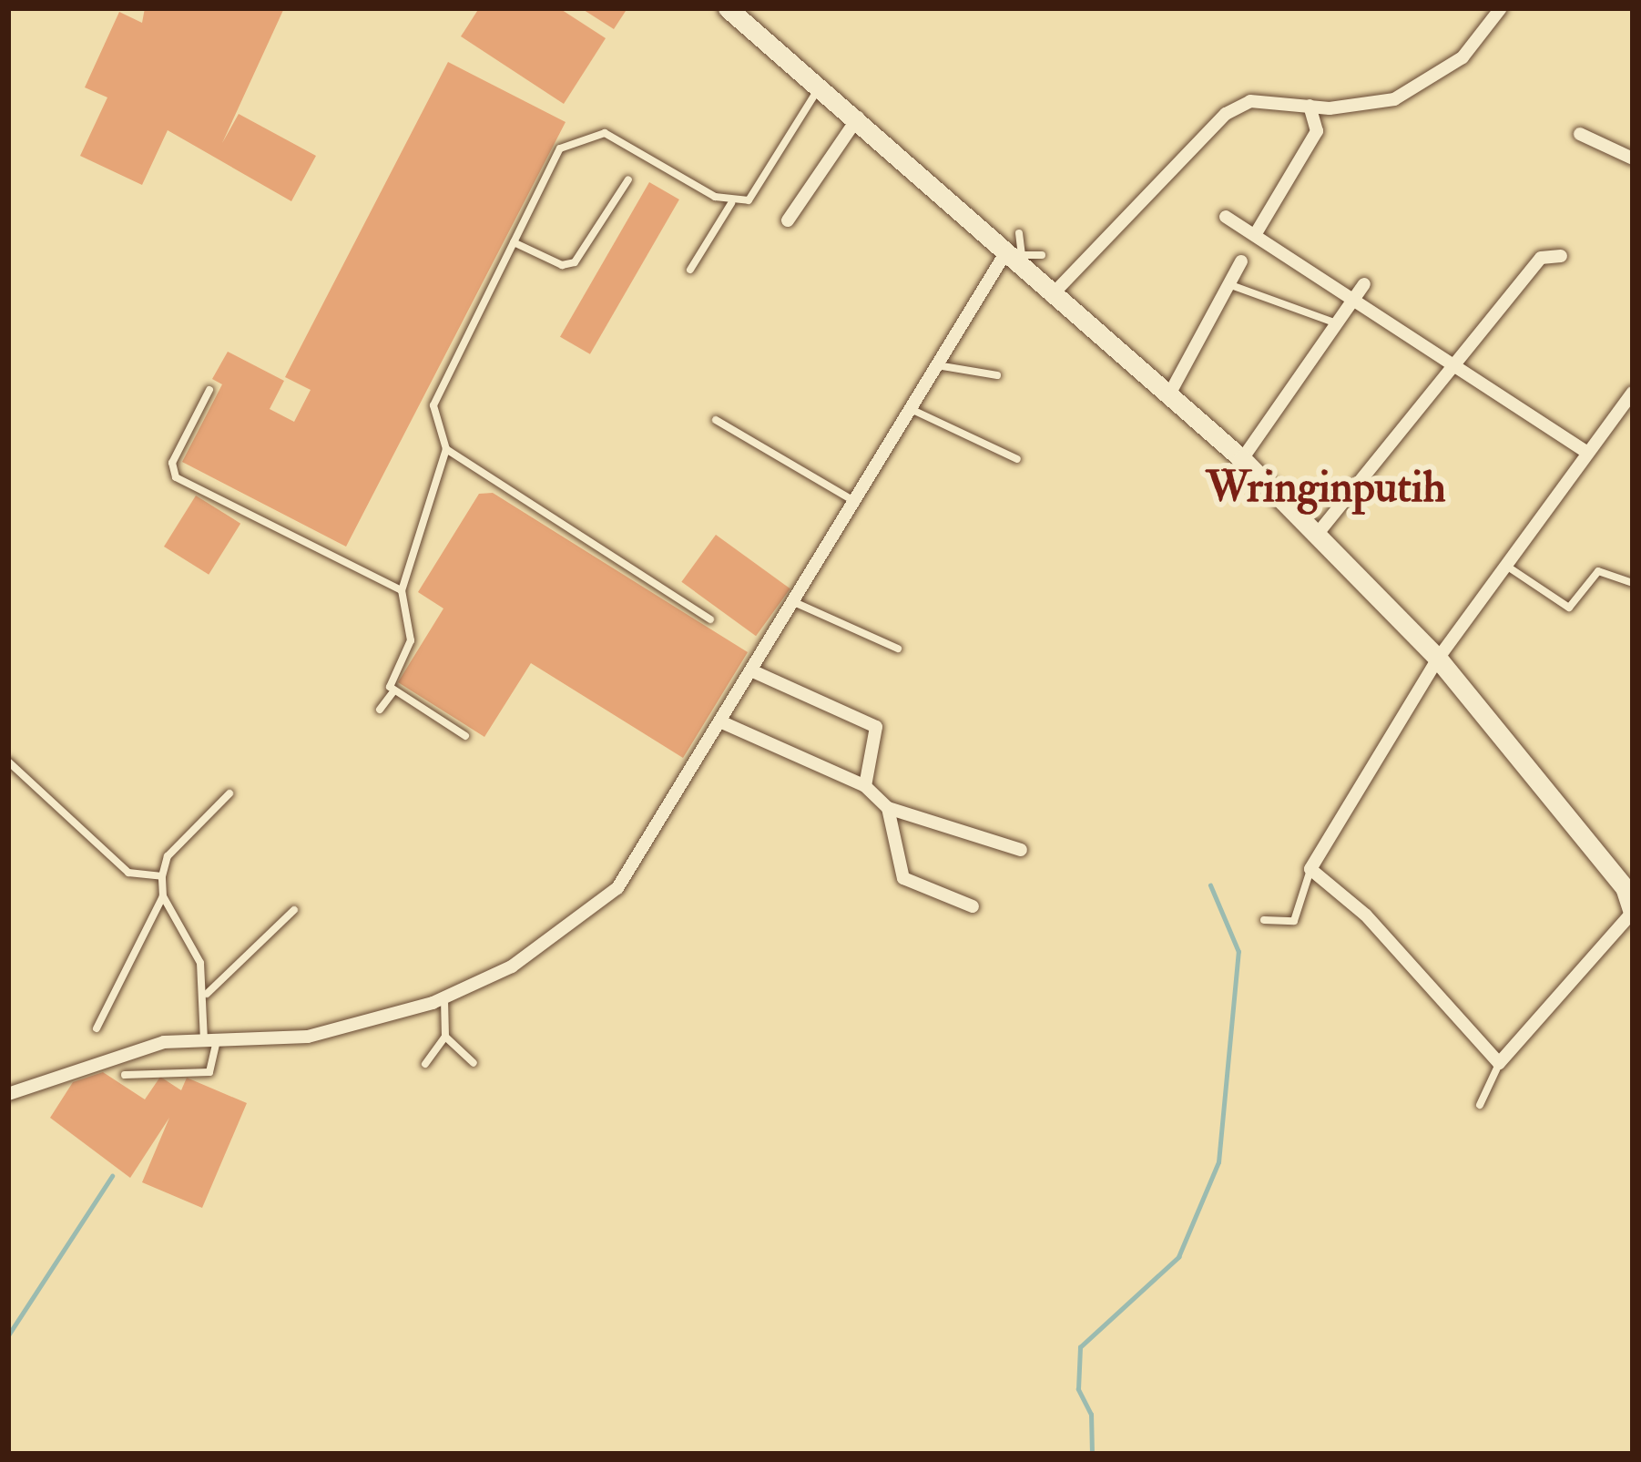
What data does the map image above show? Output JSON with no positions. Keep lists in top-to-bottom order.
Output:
{
  "districts": ["Wringinputih"]
}
